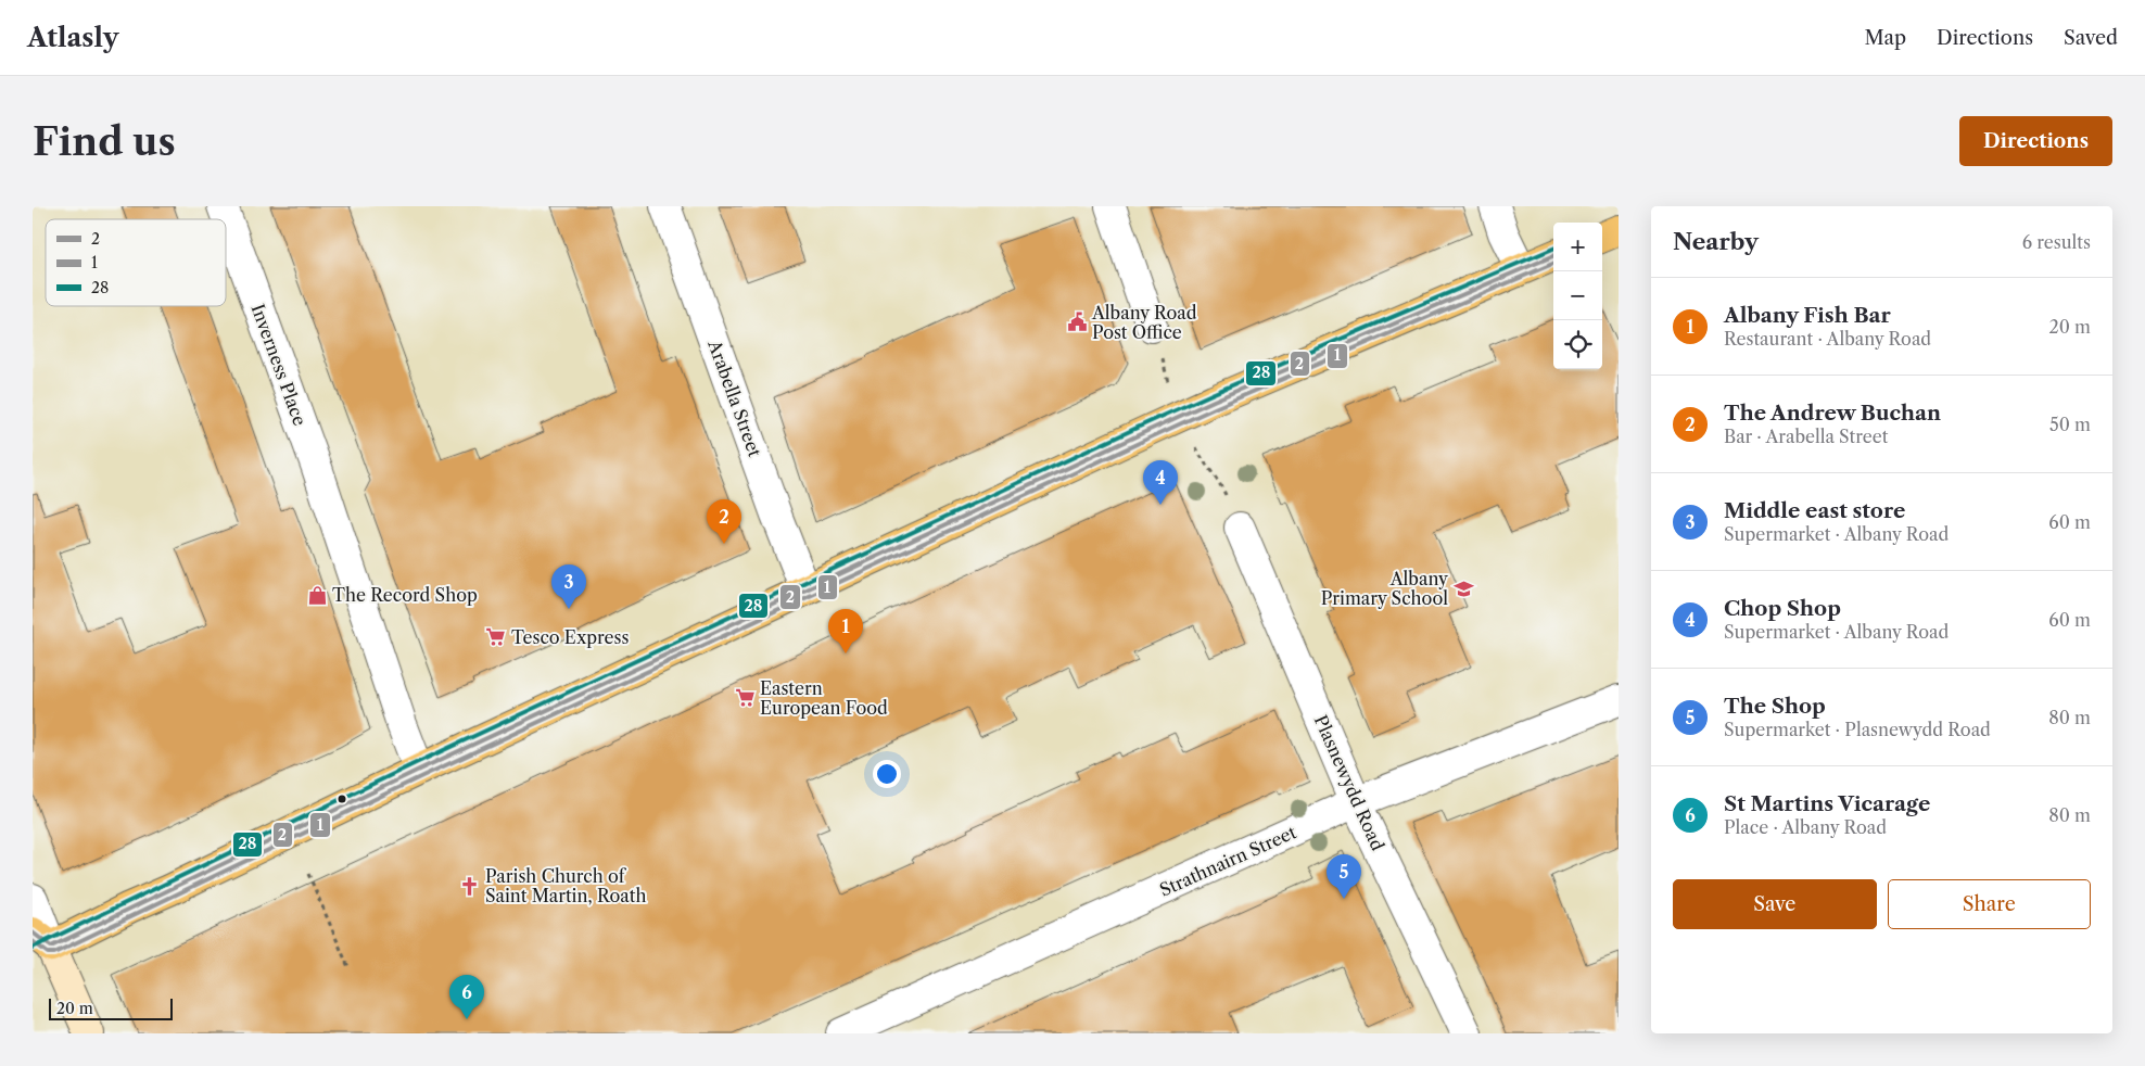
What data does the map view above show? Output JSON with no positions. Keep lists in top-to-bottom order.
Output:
{
  "streets": {
    "street": [
      "Inverness Place",
      "Arabella Street",
      "Plasnewydd Road",
      "Strathnairn Street"
    ]
  },
  "crossings": [
    ["Plasnewydd Road", "Strathnairn Street"]
  ],
  "places": {
    "public building": ["Albany Road Post Office"],
    "school or university": ["Albany Primary School"],
    "shop": ["The Record Shop"],
    "supermarket": ["Tesco Express", "Eastern European Food"],
    "church": ["Parish Church of Saint Martin, Roath"]
  },
  "lines": ["transit line 28", "transit line 2", "transit line 1"],
  "legend": ["2", "1", "28"],
  "scale_bar": "20 m",
  "page": {
    "header": "Atlasly",
    "nav": ["Map", "Directions", "Saved"],
    "buttons": [
      "Directions",
      ["Save", "Share"]
    ],
    "title": "Find us",
    "heading": ["Nearby", "6 results"],
    "map_buttons": ["+", "−"],
    "list": [
      {
        "mark": "1",
        "name": "Albany Fish Bar",
        "note": "Restaurant · Albany Road",
        "value": "20 m"
      },
      {
        "mark": "2",
        "name": "The Andrew Buchan",
        "note": "Bar · Arabella Street",
        "value": "50 m"
      },
      {
        "mark": "3",
        "name": "Middle east store",
        "note": "Supermarket · Albany Road",
        "value": "60 m"
      },
      {
        "mark": "4",
        "name": "Chop Shop",
        "note": "Supermarket · Albany Road",
        "value": "60 m"
      },
      {
        "mark": "5",
        "name": "The Shop",
        "note": "Supermarket · Plasnewydd Road",
        "value": "80 m"
      },
      {
        "mark": "6",
        "name": "St Martins Vicarage",
        "note": "Place · Albany Road",
        "value": "80 m"
      }
    ],
    "pins": [
      "4",
      "2",
      "3",
      "1",
      "5",
      "6"
    ],
    "scale": "20 m"
  }
}
